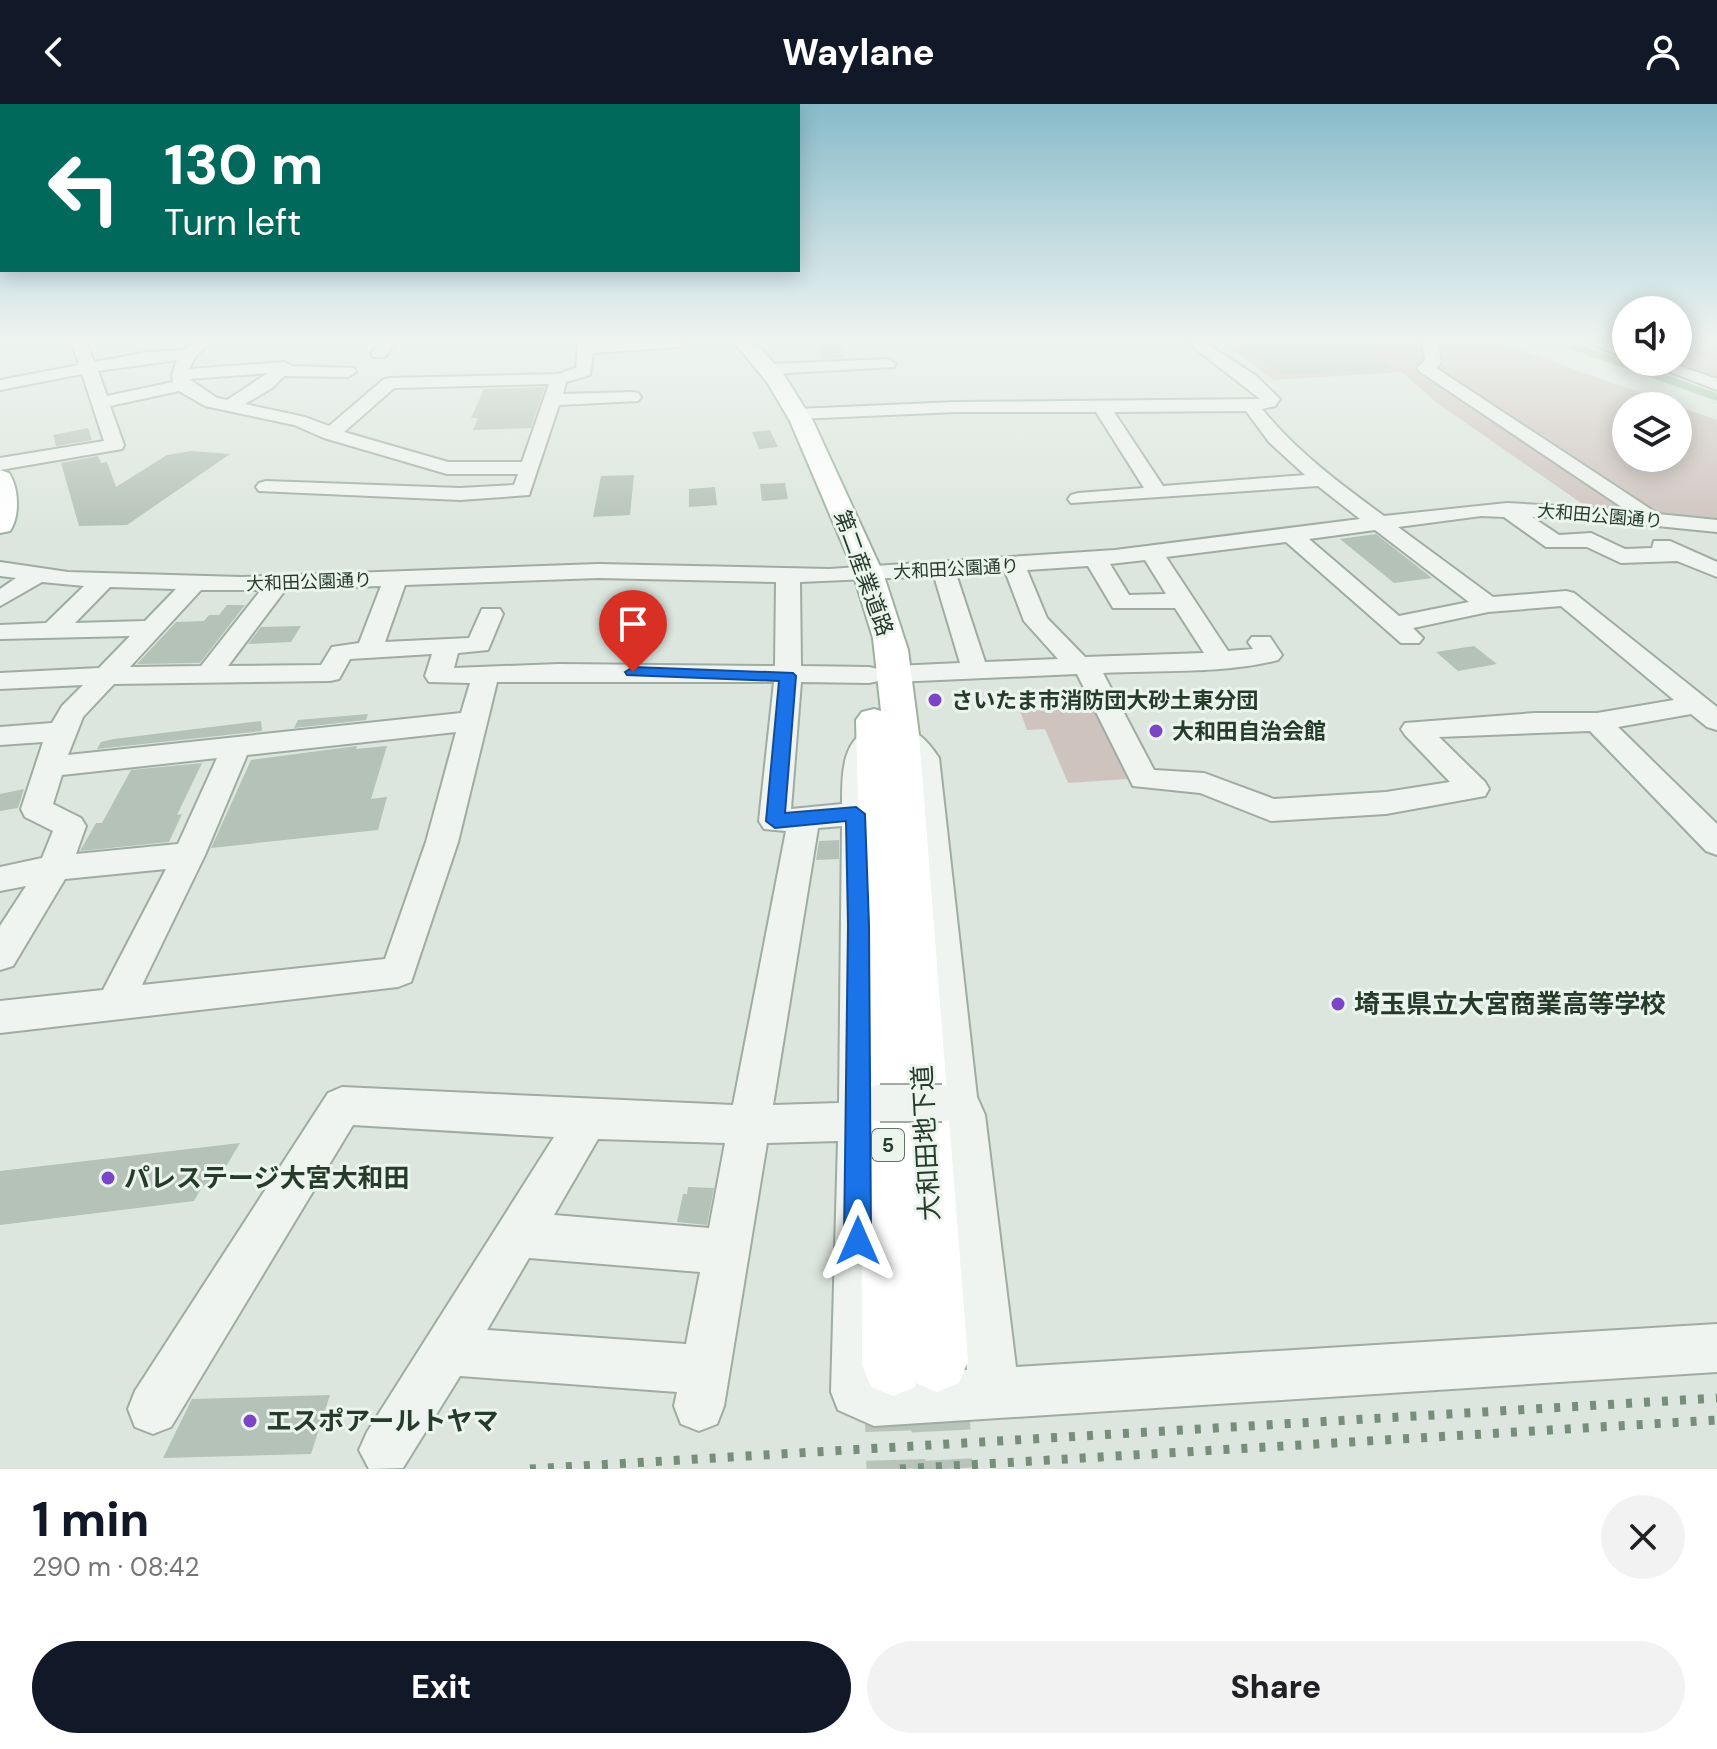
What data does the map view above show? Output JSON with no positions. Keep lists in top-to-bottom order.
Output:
{
  "streets": {
    "main road": ["第二産業道路", "大和田地下道", "5"],
    "street": ["大和田公園通り"]
  },
  "crossings": [
    ["大和田公園通り", "第二産業道路"],
    ["第二産業道路", "大和田地下道"]
  ],
  "places": [
    "さいたま市消防団大砂土東分団",
    "大和田自治会館",
    "埼玉県立大宮商業高等学校",
    "パレステージ大宮大和田",
    "エスポアールトヤマ"
  ],
  "page": {
    "header": "Waylane",
    "turn": ["130 m", "Turn left"],
    "heading": ["1 min", "290 m · 08:42"],
    "buttons": ["Exit", "Share"]
  }
}
